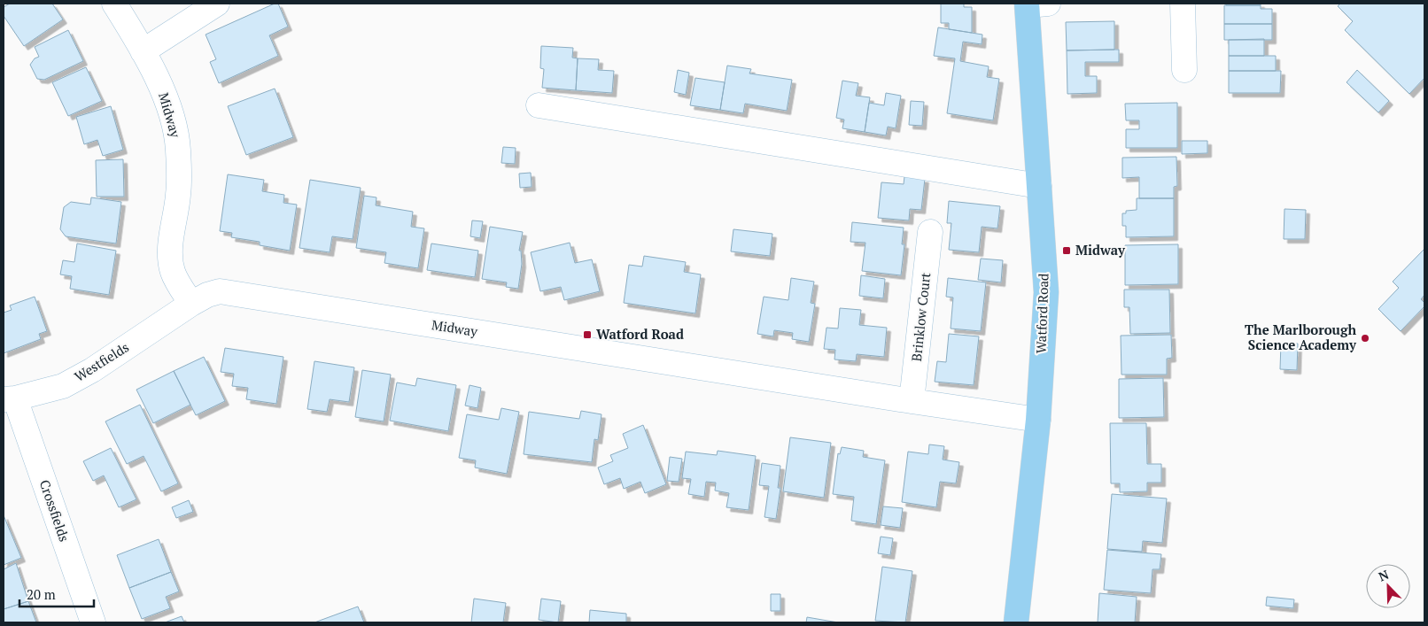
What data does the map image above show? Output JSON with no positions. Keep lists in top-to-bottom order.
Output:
{
  "streets": {
    "main road": ["Watford Road"],
    "street": [
      "Midway",
      "Brinklow Court",
      "Westfields",
      "Crossfields"
    ]
  },
  "crossings": [
    ["Midway", "Watford Road"],
    ["Midway", "Brinklow Court"],
    ["Midway", "Westfields"],
    ["Westfields", "Crossfields"]
  ],
  "places": {
    "transit": ["Midway", "Watford Road"],
    "other": ["The Marlborough Science Academy"]
  },
  "scale_bar": "20 m",
  "north": "top left"
}
